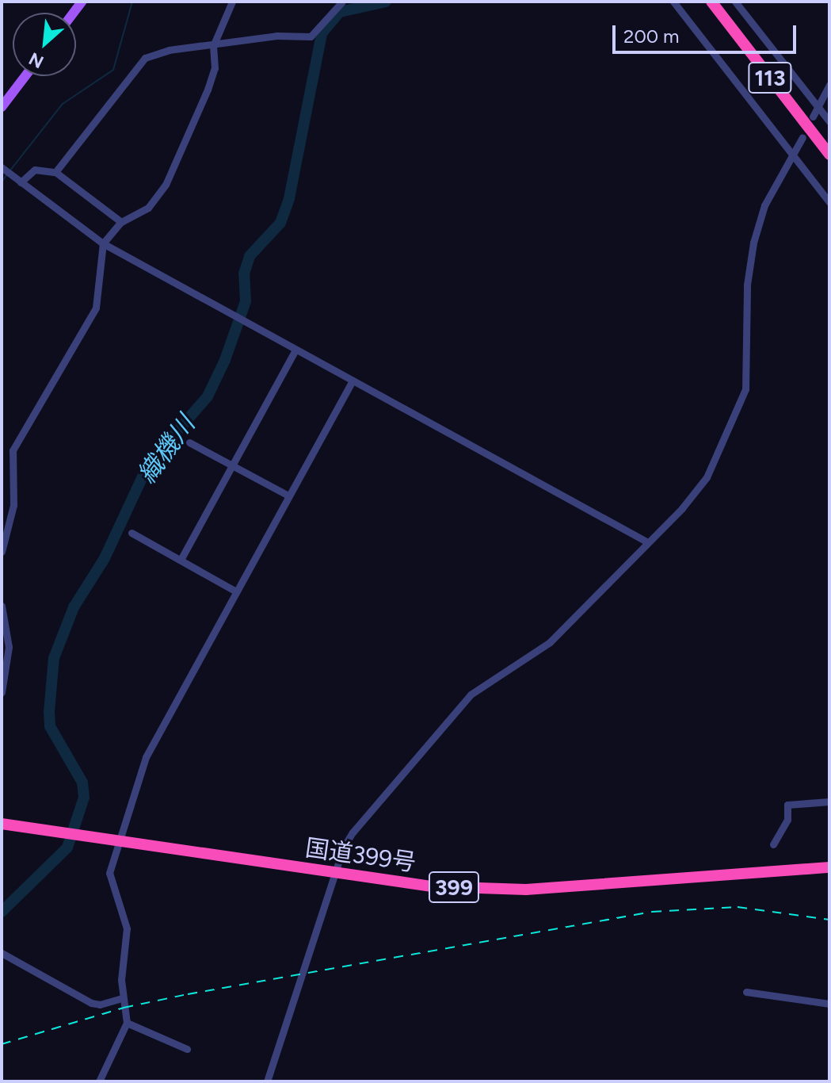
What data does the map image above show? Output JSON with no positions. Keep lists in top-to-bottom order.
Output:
{
  "streets": {
    "highway": ["113", "国道399号", "399"]
  },
  "water": ["織機川"],
  "scale_bar": "200 m",
  "north": "bottom left"
}
